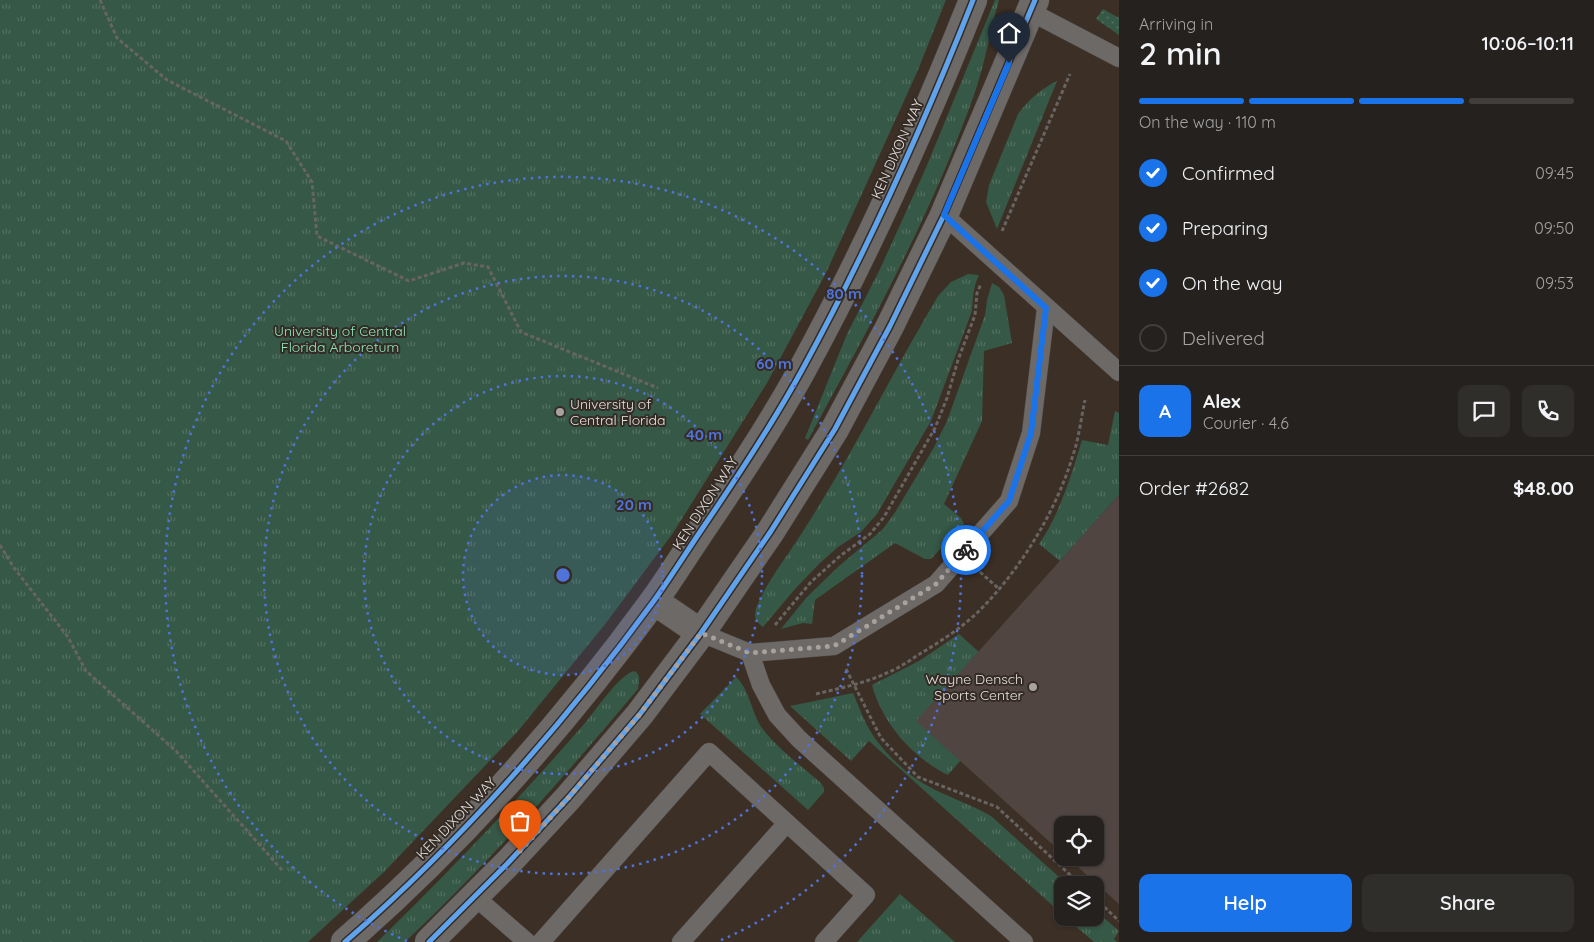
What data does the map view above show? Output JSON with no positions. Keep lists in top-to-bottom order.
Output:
{
  "streets": {
    "street": ["KEN DIXON WAY"]
  },
  "parks": ["University of Central Florida Arboretum"],
  "places": ["University of Central Florida", "Wayne Densch Sports Center"],
  "page": {
    "heading": ["2 min", "Arriving in", "10:06–10:11"],
    "panel": [
      "Alex",
      "Courier · 4.6",
      "Order #2682",
      "$48.00"
    ],
    "bar": "On the way · 110 m",
    "list": [
      ["Confirmed", "09:45"],
      ["Preparing", "09:50"],
      ["On the way", "09:53"],
      "Delivered"
    ],
    "round": "A",
    "buttons": ["Help", "Share"]
  },
  "rings": [
    "80 m",
    "60 m",
    "40 m",
    "20 m"
  ]
}
